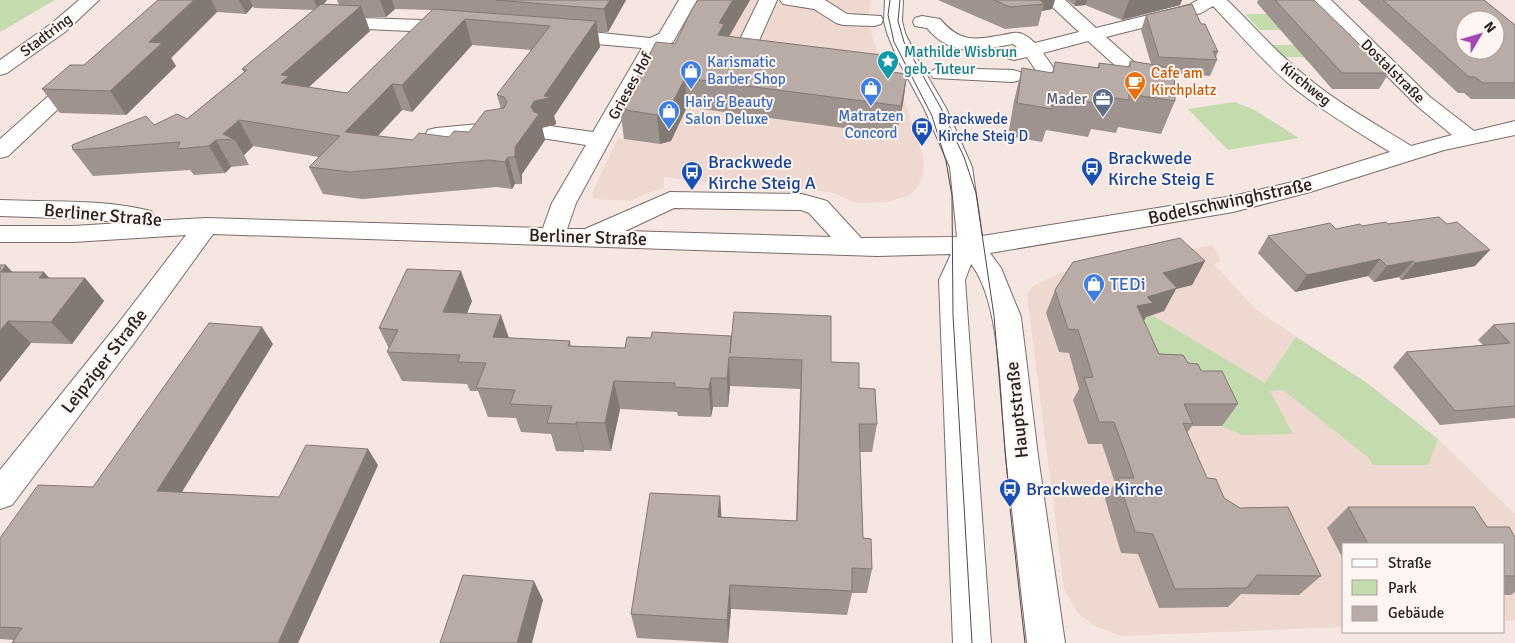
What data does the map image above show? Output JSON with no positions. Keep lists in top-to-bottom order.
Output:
{
  "streets": {
    "street": [
      "Stadtring",
      "Dostalstraße",
      "Kirchweg",
      "Grieses Hof",
      "Bodelschwinghstraße",
      "Berliner Straße",
      "Leipziger Straße",
      "Hauptstraße"
    ]
  },
  "crossings": [
    ["Dostalstraße", "Bodelschwinghstraße"],
    ["Kirchweg", "Bodelschwinghstraße"],
    ["Grieses Hof", "Berliner Straße"],
    ["Bodelschwinghstraße", "Berliner Straße"],
    ["Bodelschwinghstraße", "Hauptstraße"],
    ["Berliner Straße", "Leipziger Straße"],
    ["Berliner Straße", "Hauptstraße"]
  ],
  "places": {
    "place": ["Mathilde Wisbrun geb. Tuteur"],
    "shop": [
      "Karismatic Barber Shop",
      "Matratzen Concord",
      "Hair & Beauty Salon Deluxe",
      "TEDi"
    ],
    "cafe": ["Cafe am Kirchplatz"],
    "office": ["Mader"],
    "bus stop": [
      "Brackwede Kirche Steig D",
      "Brackwede Kirche Steig E",
      "Brackwede Kirche Steig A",
      "Brackwede Kirche"
    ]
  },
  "legend": ["Straße", "Park", "Gebäude"],
  "north": "top right"
}
